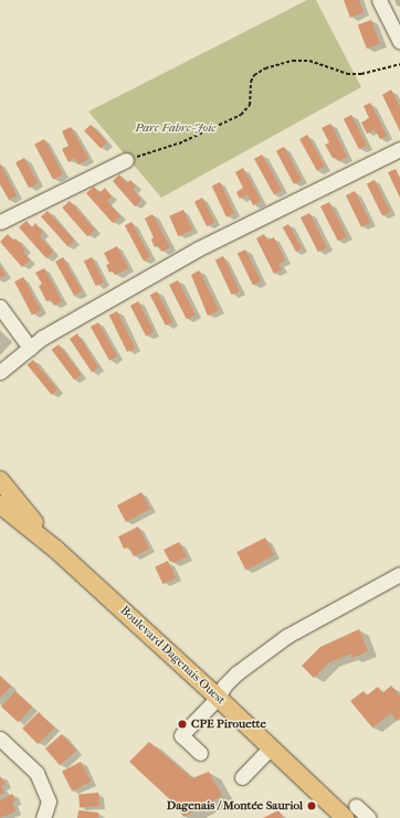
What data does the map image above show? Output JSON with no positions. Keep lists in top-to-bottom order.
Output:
{
  "streets": {
    "main road": ["Boulevard Dagenais Ouest"]
  },
  "parks": ["Parc Fabre-Joie"],
  "places": ["CPE Pirouette", "Dagenais / Montée Sauriol"]
}
